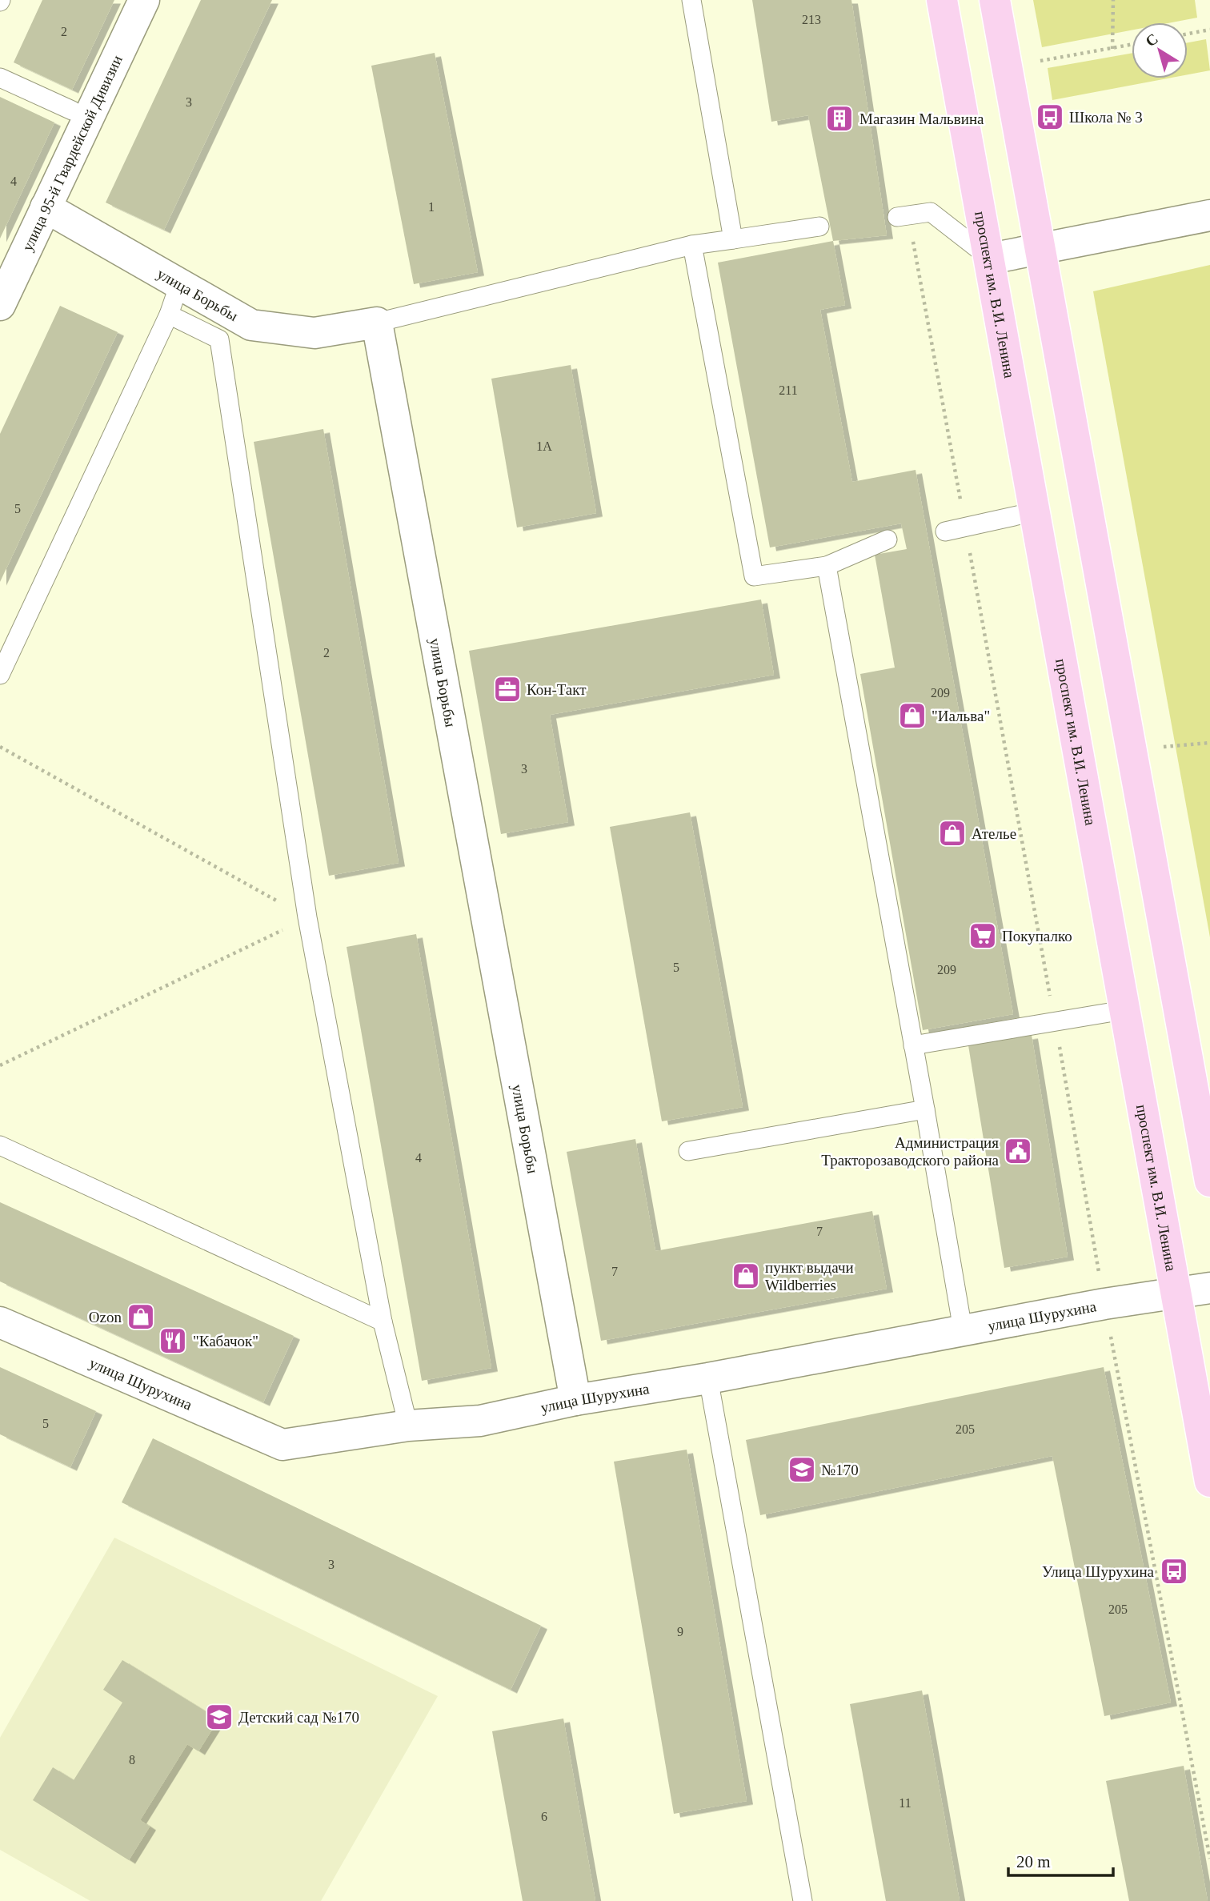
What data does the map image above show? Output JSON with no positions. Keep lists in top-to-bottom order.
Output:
{
  "streets": {
    "main road": ["проспект им. В.И. Ленина"],
    "street": ["улица 95-й Гвардейской Дивизии", "улица Борьбы", "улица Шурухина"]
  },
  "crossings": [
    ["улица 95-й Гвардейской Дивизии", "улица Борьбы"],
    ["проспект им. В.И. Ленина", "улица Шурухина"],
    ["улица Борьбы", "улица Шурухина"]
  ],
  "places": {
    "bus stop": ["Школа № 3", "Улица Шурухина"],
    "building": ["Магазин Мальвина"],
    "office": ["Кон-Такт"],
    "shop": [
      "\"Иальва\"",
      "Ателье",
      "пункт выдачи Wildberries",
      "Ozon"
    ],
    "supermarket": ["Покупалко"],
    "public building": ["Администрация Тракторозаводского района"],
    "restaurant": ["\"Кабачок\""],
    "school or university": ["№170", "Детский сад №170"]
  },
  "house_numbers": [
    "213",
    "2",
    "3",
    "4",
    "1",
    "211",
    "1А",
    "5",
    "2",
    "209",
    "3",
    "5",
    "209",
    "4",
    "7",
    "7",
    "5",
    "205",
    "3",
    "205",
    "9",
    "8",
    "11",
    "6"
  ],
  "scale_bar": "20 m",
  "north": "top left"
}
